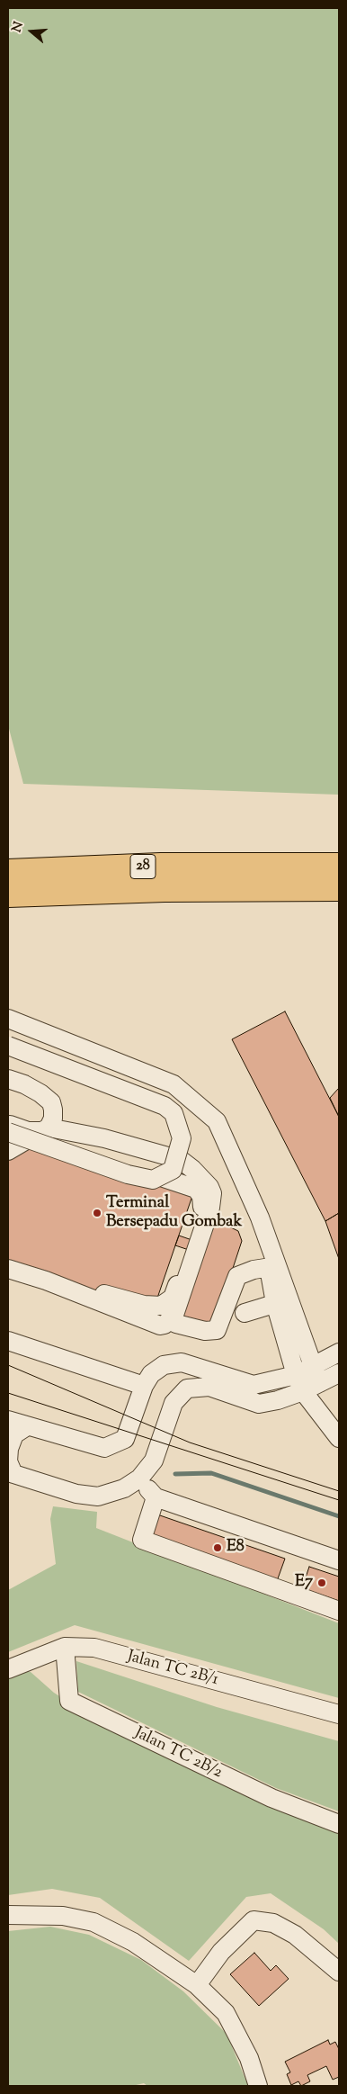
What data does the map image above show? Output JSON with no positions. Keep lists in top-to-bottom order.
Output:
{
  "streets": {
    "highway": ["28"],
    "street": ["Jalan TC 2B/1", "Jalan TC 2B/2"]
  },
  "crossings": [
    ["Jalan TC 2B/1", "Jalan TC 2B/2"]
  ],
  "places": ["Terminal Bersepadu Gombak", "E8", "E7"],
  "north": "left"
}
